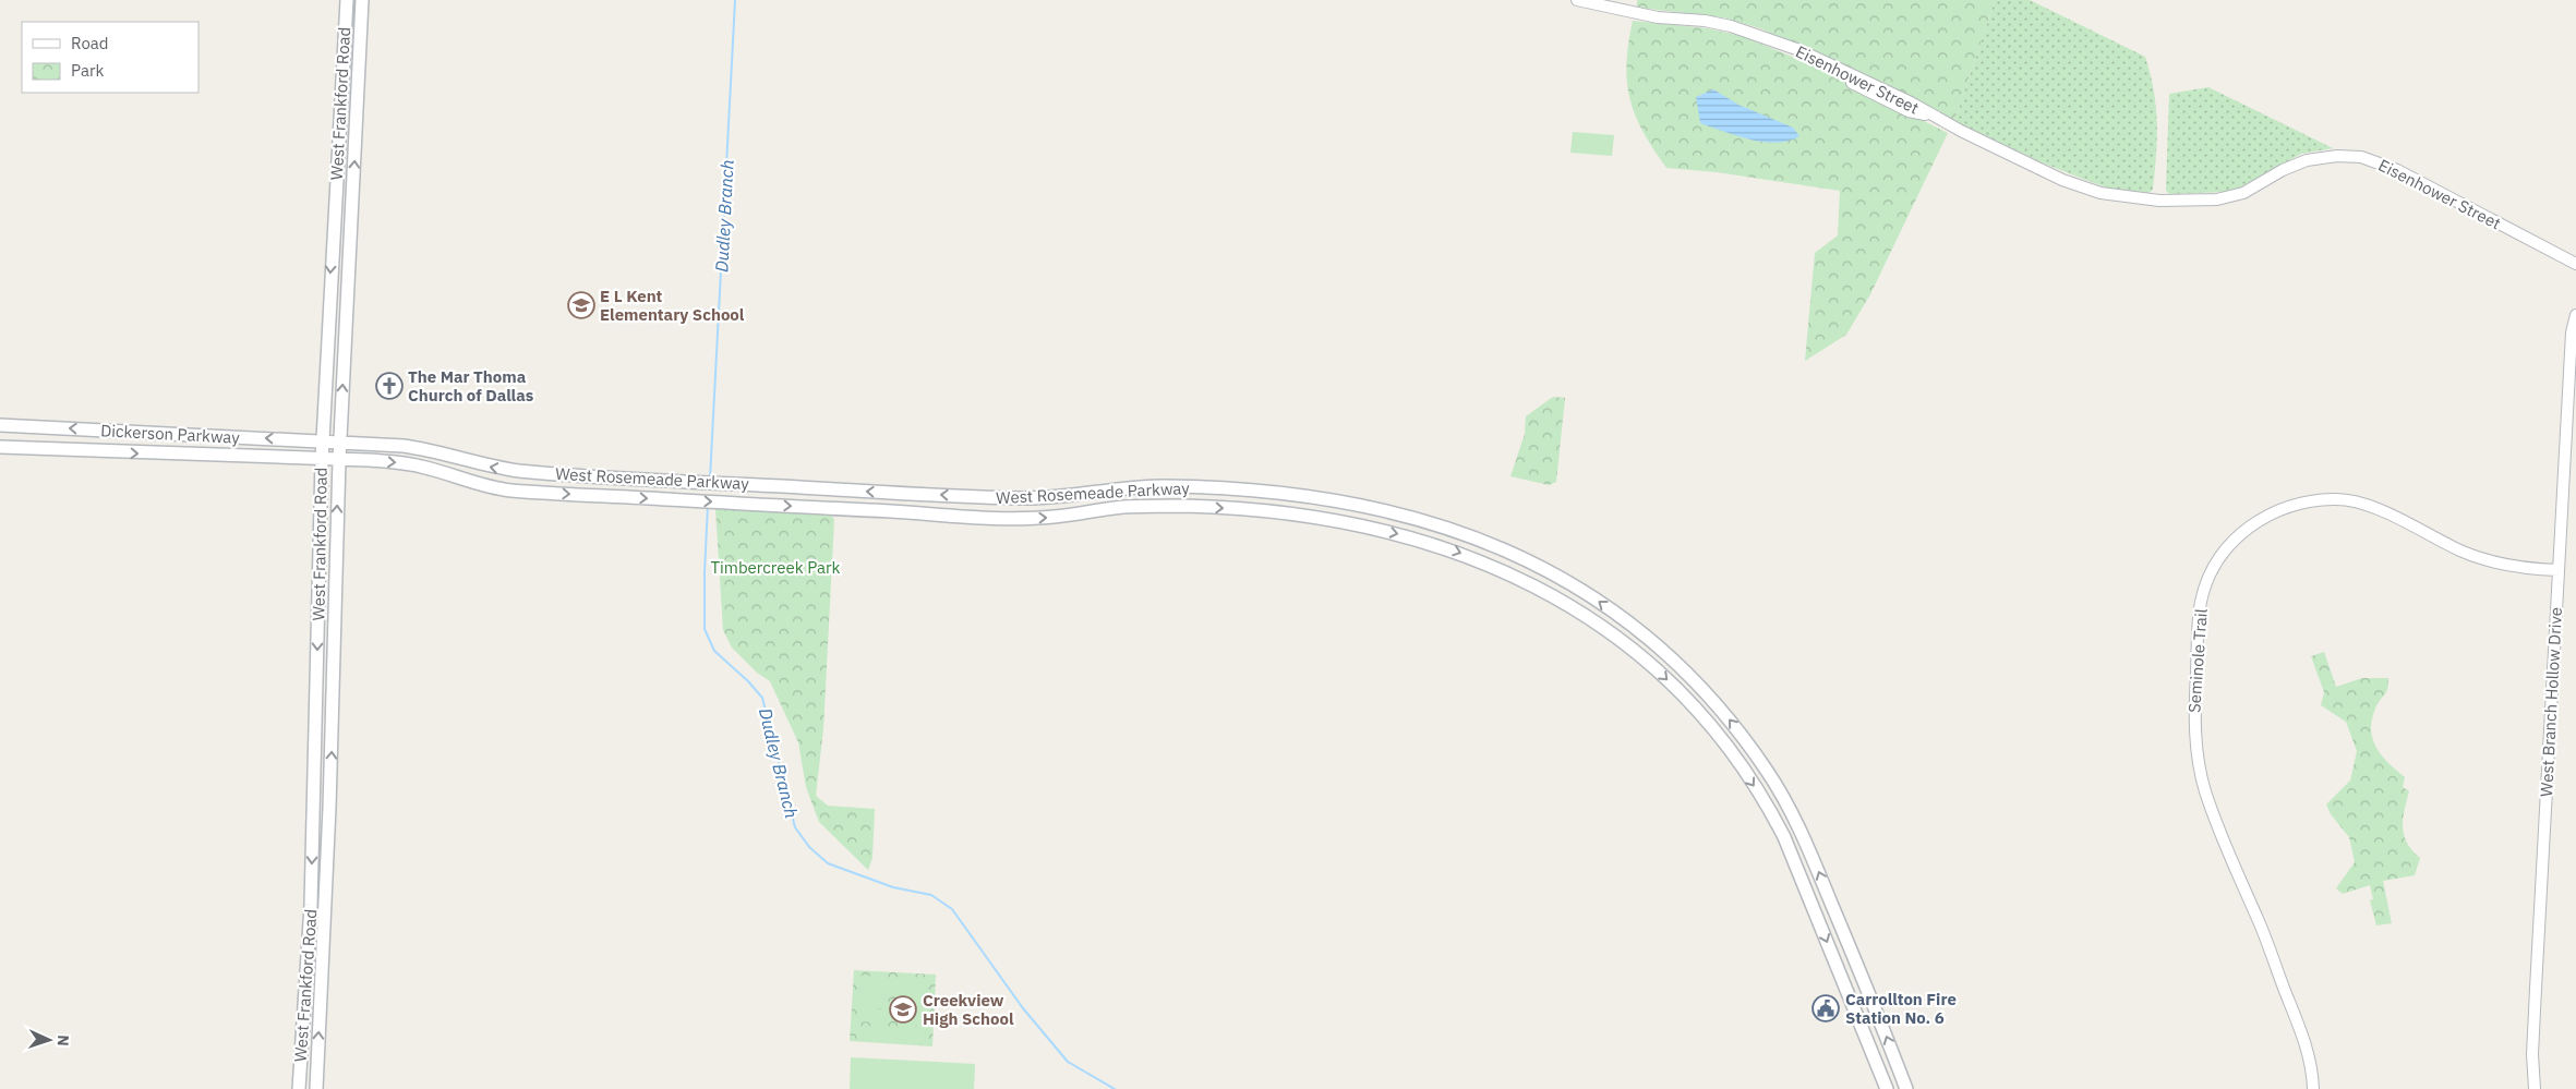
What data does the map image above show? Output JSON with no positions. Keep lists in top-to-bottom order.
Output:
{
  "streets": {
    "main road": ["West Frankford Road", "Dickerson Parkway", "West Rosemeade Parkway"],
    "street": ["Eisenhower Street", "Seminole Trail", "West Branch Hollow Drive"]
  },
  "crossings": [
    ["West Frankford Road", "Dickerson Parkway"],
    ["West Frankford Road", "West Rosemeade Parkway"],
    ["Dickerson Parkway", "West Rosemeade Parkway"],
    ["Seminole Trail", "West Branch Hollow Drive"]
  ],
  "water": ["Dudley Branch"],
  "parks": ["Timbercreek Park"],
  "places": {
    "school or university": ["E L Kent Elementary School", "Creekview High School"],
    "church": ["The Mar Thoma Church of Dallas"],
    "public building": ["Carrollton Fire Station No. 6"]
  },
  "legend": ["Road", "Park"],
  "north": "right"
}
